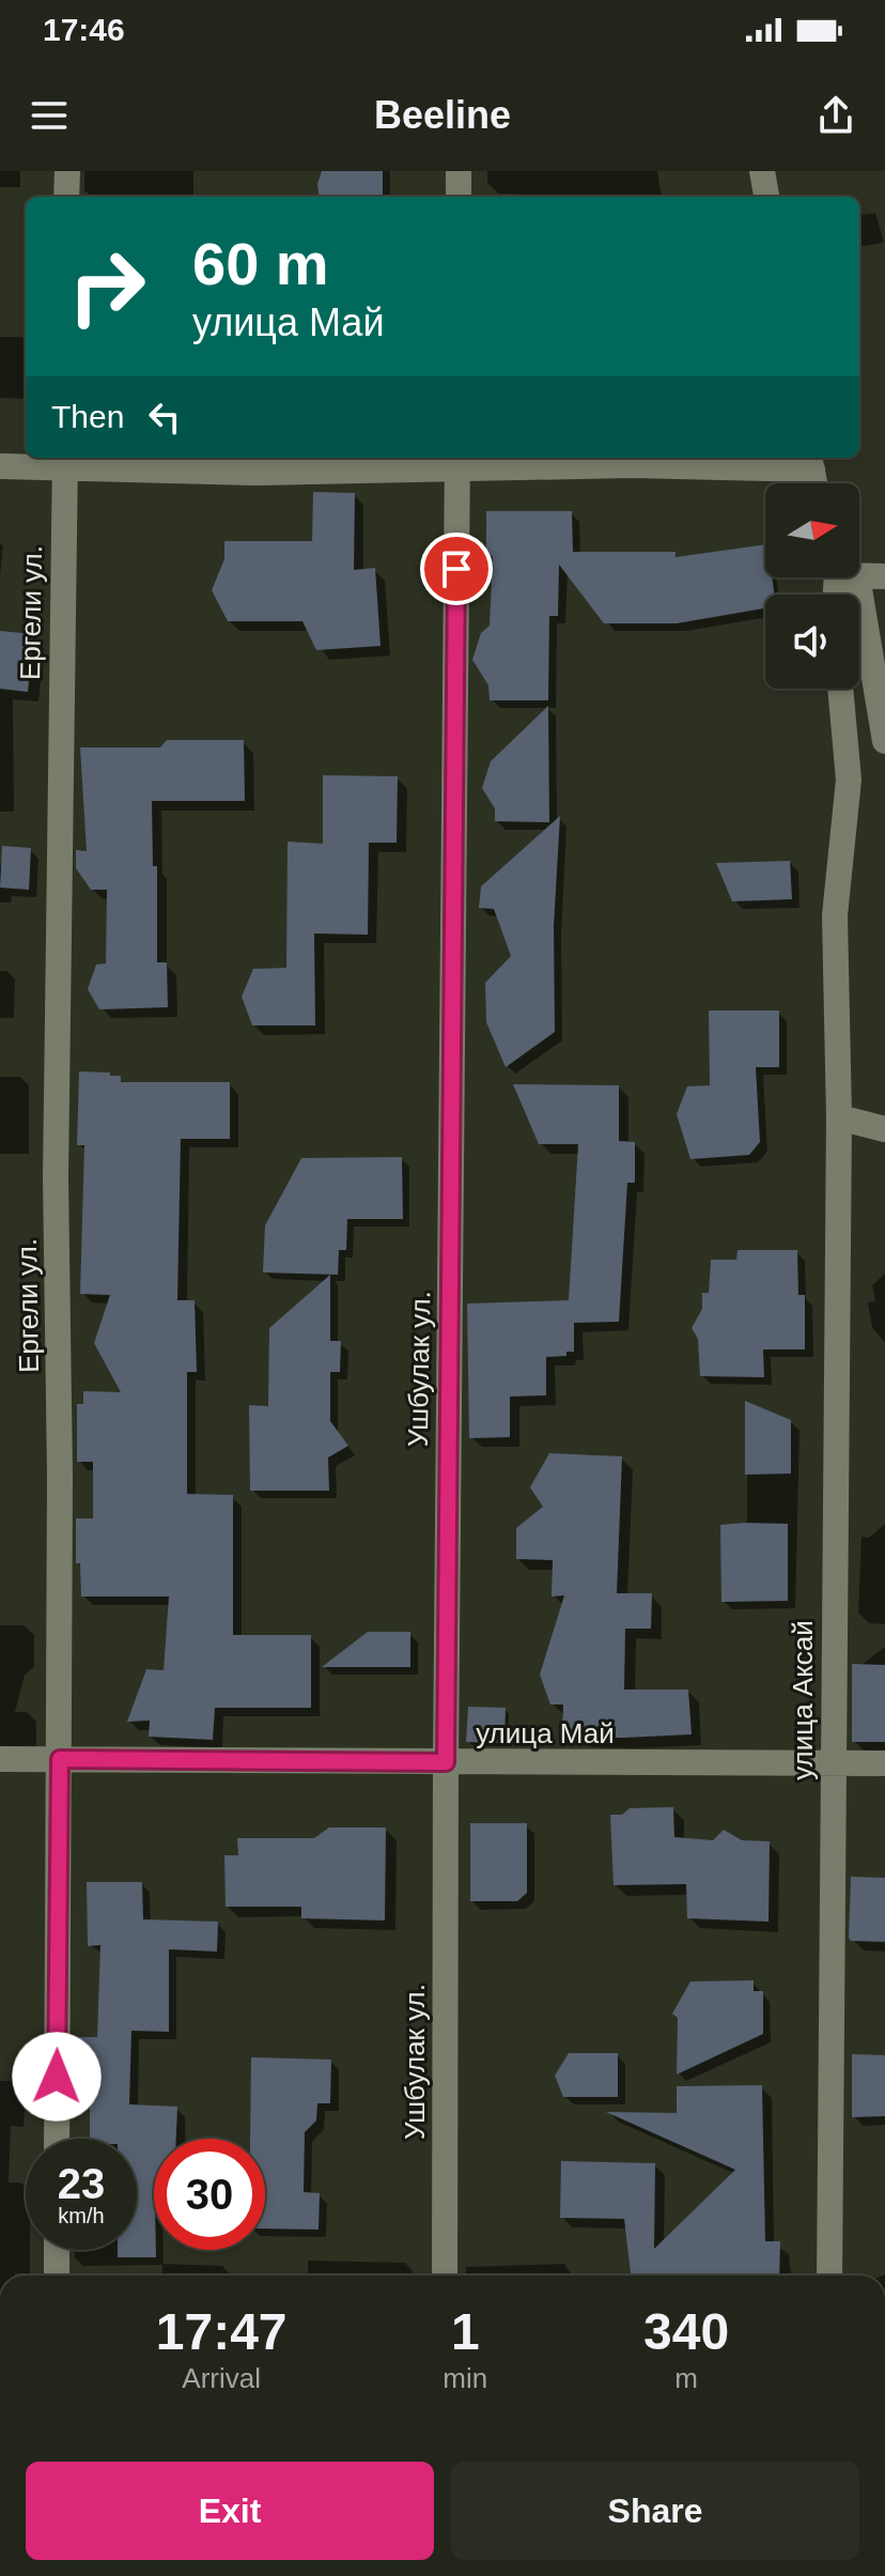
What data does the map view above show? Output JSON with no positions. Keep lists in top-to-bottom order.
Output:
{
  "streets": {
    "street": [
      "Ергели ул.",
      "Ушбулак ул.",
      "улица Аксай",
      "улица Май"
    ]
  },
  "crossings": [
    ["Ергели ул.", "улица Май"],
    ["Ушбулак ул.", "улица Май"],
    ["улица Аксай", "улица Май"]
  ],
  "north": "right",
  "page": {
    "status": "17:46",
    "header": "Beeline",
    "turn": ["60 m", "улица Май"],
    "then": "Then",
    "speed": "23 km/h",
    "limit": "30",
    "eta": [
      "17:47",
      "Arrival",
      "1",
      "min",
      "340",
      "m"
    ],
    "buttons": ["Exit", "Share"]
  }
}
